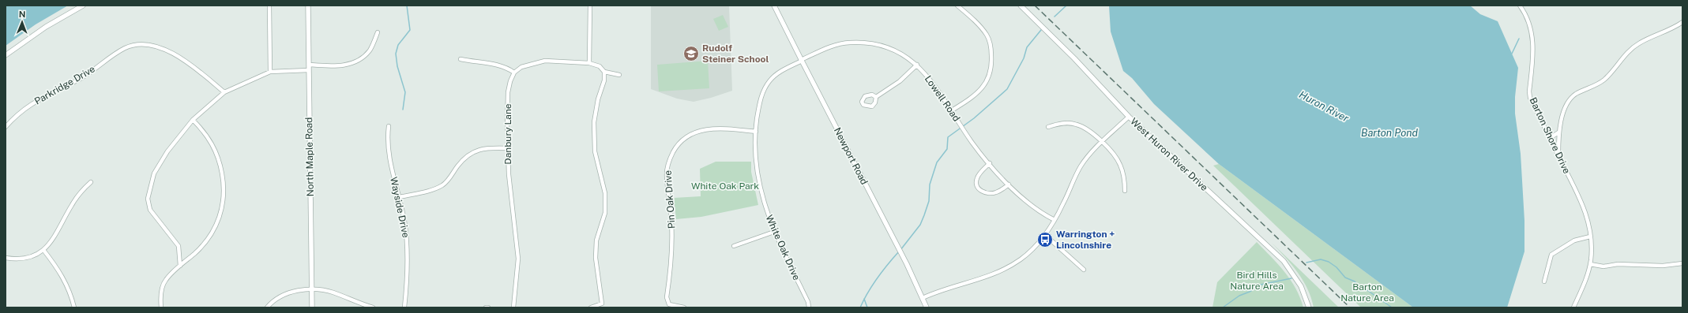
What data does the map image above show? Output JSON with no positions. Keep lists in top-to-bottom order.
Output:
{
  "streets": {
    "street": [
      "Parkridge Drive",
      "Lowell Road",
      "Danbury Lane",
      "Barton Shore Drive",
      "West Huron River Drive",
      "Newport Road",
      "North Maple Road",
      "Pin Oak Drive",
      "Wayside Drive",
      "White Oak Drive"
    ]
  },
  "crossings": [
    ["Lowell Road", "Newport Road"],
    ["Lowell Road", "White Oak Drive"],
    ["Newport Road", "White Oak Drive"],
    ["Pin Oak Drive", "White Oak Drive"]
  ],
  "water": ["Huron River", "Barton Pond"],
  "parks": ["White Oak Park", "Bird Hills Nature Area", "Barton Nature Area"],
  "places": {
    "school or university": ["Rudolf Steiner School"],
    "bus stop": ["Warrington + Lincolnshire"]
  },
  "north": "top"
}
